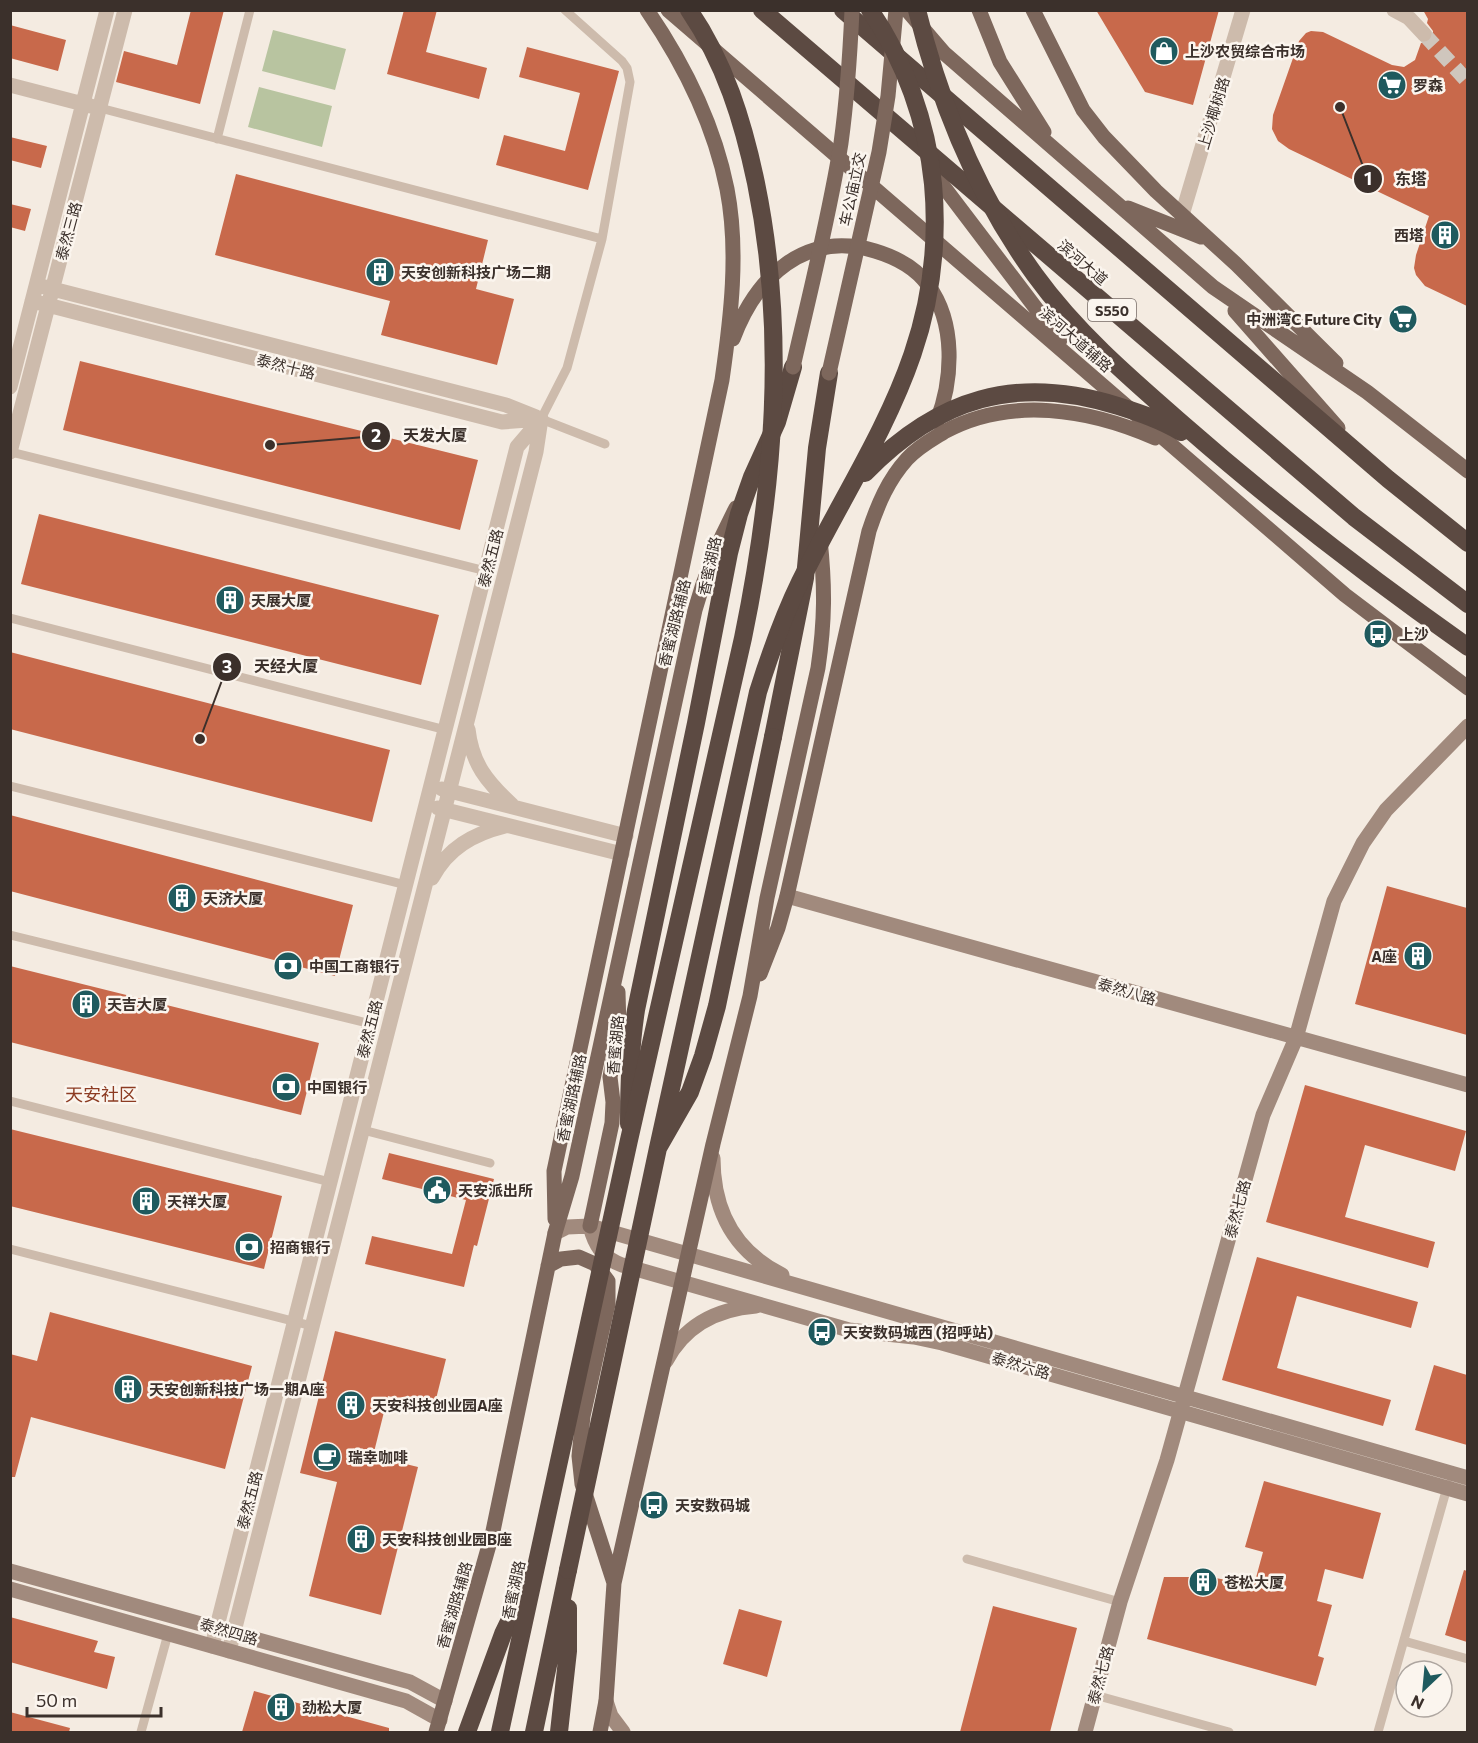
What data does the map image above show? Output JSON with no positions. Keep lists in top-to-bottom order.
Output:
{
  "streets": {
    "highway": ["滨河大道", "S550", "香蜜湖路"],
    "main road": ["车公庙立交", "滨河大道辅路", "香蜜湖路辅路"],
    "street": [
      "上沙椰树路",
      "泰然三路",
      "泰然十路",
      "泰然五路",
      "泰然八路",
      "泰然七路",
      "泰然六路",
      "泰然四路"
    ]
  },
  "crossings": [
    ["车公庙立交", "香蜜湖路"],
    ["泰然三路", "泰然十路"],
    ["泰然十路", "泰然五路"],
    ["泰然五路", "泰然四路"],
    ["香蜜湖路", "香蜜湖路辅路"],
    ["香蜜湖路辅路", "泰然六路"],
    ["香蜜湖路辅路", "泰然四路"],
    ["泰然八路", "泰然七路"],
    ["泰然七路", "泰然六路"]
  ],
  "districts": ["天安社区"],
  "places": {
    "shop": ["上沙农贸综合市场"],
    "supermarket": ["罗森", "中洲湾C Future City"],
    "other": ["东塔", "天发大厦", "天经大厦"],
    "building": [
      "西塔",
      "天安创新科技广场二期",
      "天展大厦",
      "天济大厦",
      "A座",
      "天吉大厦",
      "天祥大厦",
      "天安创新科技广场一期A座",
      "天安科技创业园A座",
      "天安科技创业园B座",
      "苍松大厦",
      "劲松大厦"
    ],
    "bus stop": ["上沙", "天安数码城西 (招呼站)", "天安数码城"],
    "bank": ["中国工商银行", "中国银行", "招商银行"],
    "public building": ["天安派出所"],
    "cafe": ["瑞幸咖啡"]
  },
  "scale_bar": "50 m",
  "north": "bottom left"
}
